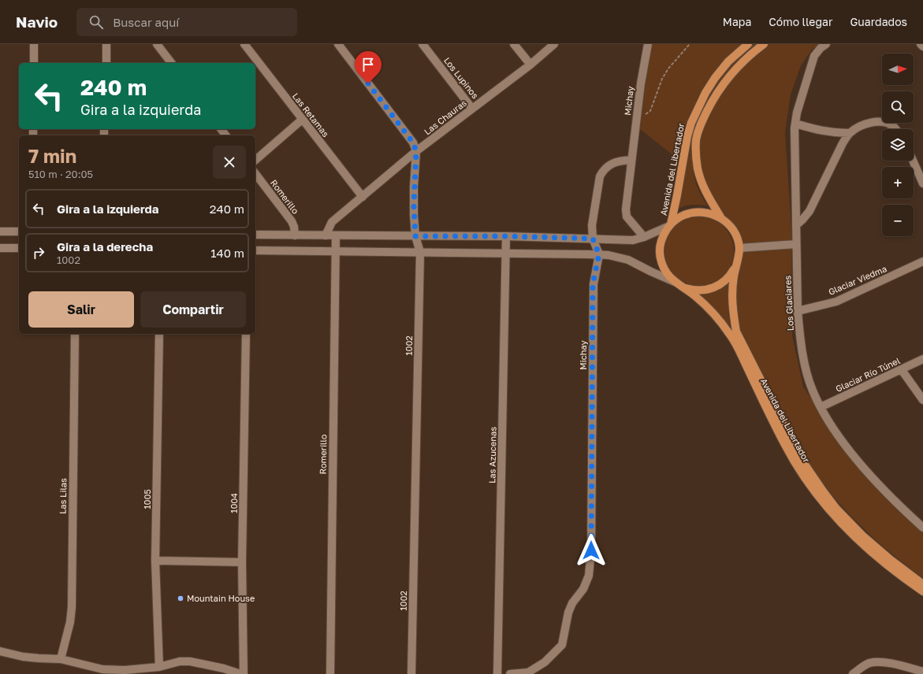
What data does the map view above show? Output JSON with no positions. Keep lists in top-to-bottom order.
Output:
{
  "streets": {
    "main road": ["Avenida del Libertador"],
    "street": [
      "Los Lupinos",
      "Michay",
      "Las Retamas",
      "Las Chauras",
      "Romerillo",
      "Glaciar Viedma",
      "Los Glaciares",
      "1002",
      "Glaciar Río Túnel",
      "Las Azucenas",
      "Las Lilas",
      "1005",
      "1004"
    ]
  },
  "crossings": [
    ["Los Lupinos", "Las Chauras"],
    ["Las Retamas", "Las Chauras"],
    ["Las Chauras", "1002"],
    ["Glaciar Viedma", "Los Glaciares"],
    ["Los Glaciares", "Glaciar Río Túnel"]
  ],
  "places": ["Mountain House"],
  "north": "right",
  "page": {
    "header": "Navio",
    "search": "Buscar aquí",
    "nav": ["Mapa", "Cómo llegar", "Guardados"],
    "map_buttons": ["+", "−"],
    "turn": ["240 m", "Gira a la izquierda"],
    "heading": ["7 min", "510 m · 20:05"],
    "list": [
      {
        "name": "Gira a la izquierda",
        "value": "240 m"
      },
      {
        "name": "Gira a la derecha",
        "note": "1002",
        "value": "140 m"
      }
    ],
    "buttons": ["Salir", "Compartir"]
  }
}
